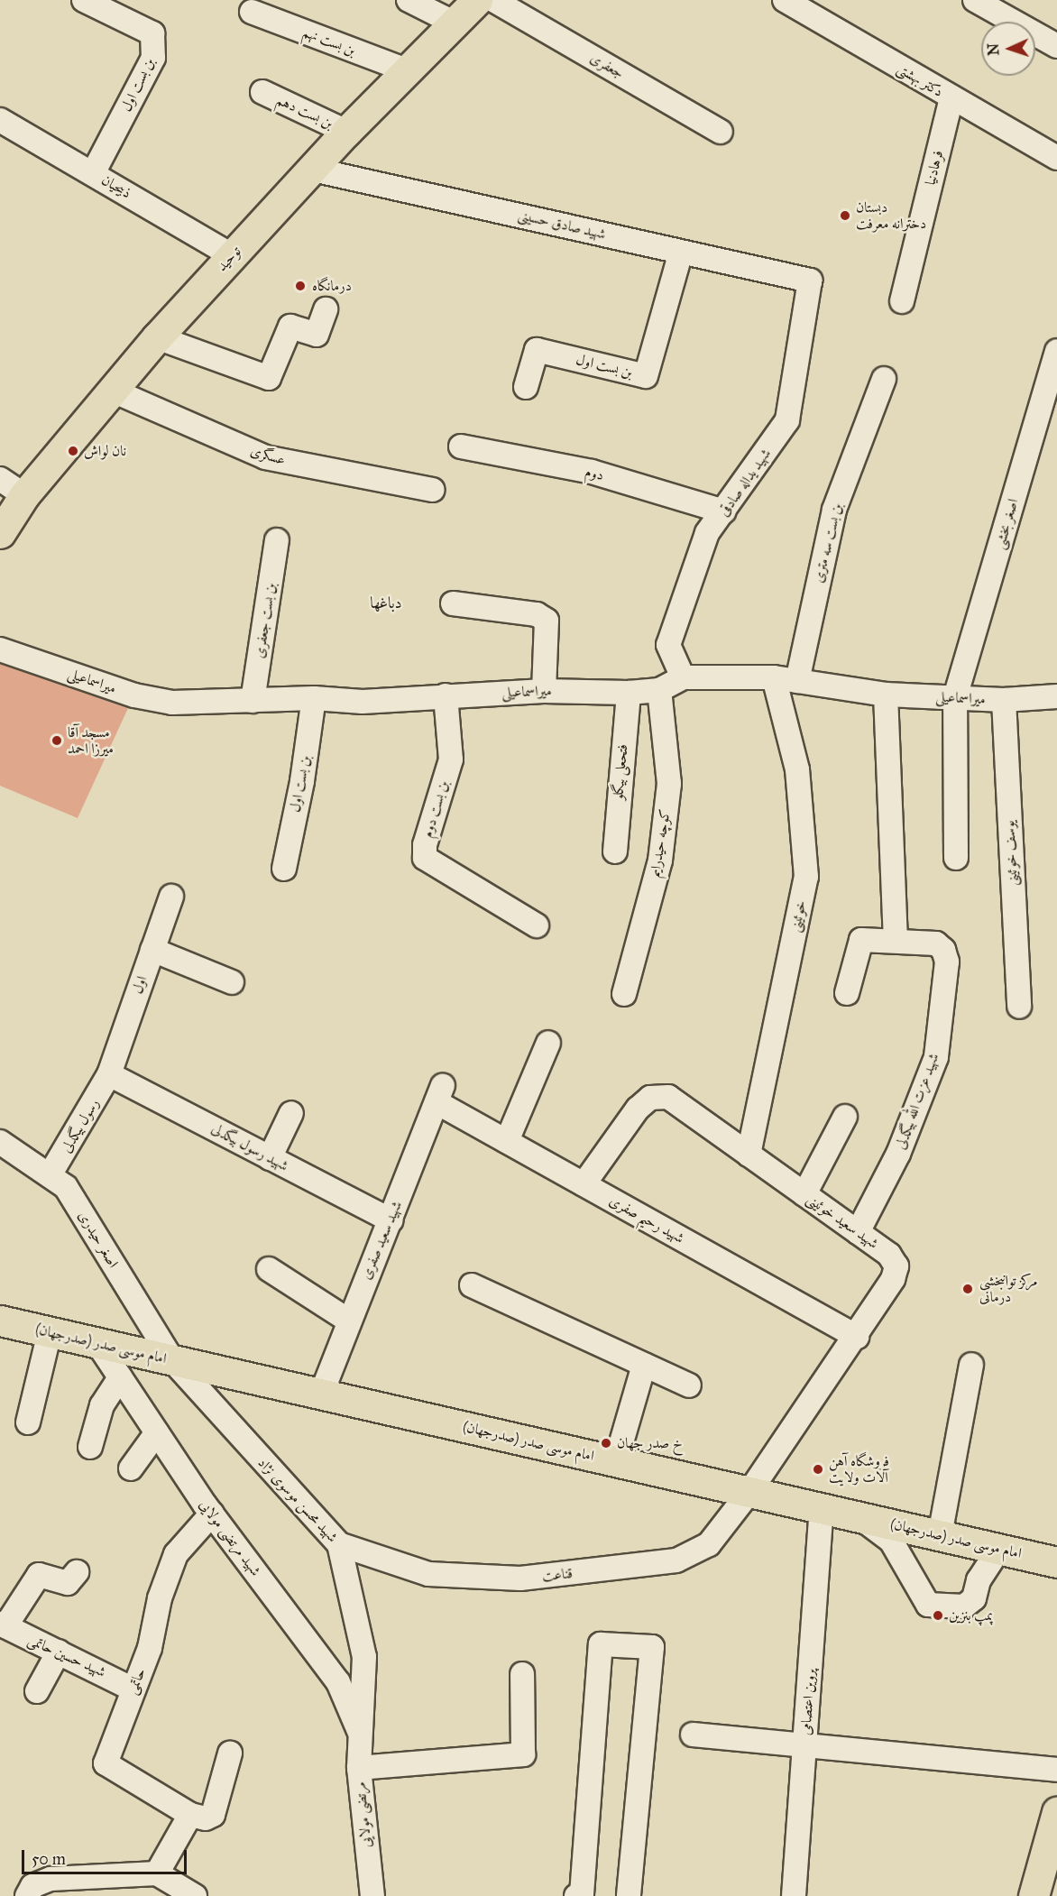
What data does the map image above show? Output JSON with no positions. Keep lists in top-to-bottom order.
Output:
{
  "streets": {
    "main road": ["توحید", "(صدرجهان) امام موسی صدر"],
    "street": [
      "بن بست نهم",
      "جعفری",
      "دکتر بهشتی",
      "بن بست اول",
      "بن بست دهم",
      "فرهادنیا",
      "ذبیحیان",
      "شهید صادق حسینی",
      "عسگری",
      "دوم",
      "شهید یداله صادقی",
      "اصغر بخشی",
      "بن بست سه متری",
      "بن بست جعفری",
      "میراسماعیلی",
      "فتحعلی بیگلو",
      "بن بست دوم",
      "کوچه حیدرایم",
      "یوسف خوئینی",
      "خوئینی",
      "اول",
      "شهید عزت الله بیگدلی",
      "رسول بیگدلی",
      "شهید رسول بیگدلی",
      "شهید رحیم صفری",
      "شهید سعید خوئینی",
      "اصغر حیدری",
      "شهید سعید صفری",
      "شهید محسن موسوی نژاد",
      "شهید مرتضی مولایی",
      "قناعت",
      "شهید حسین حاتمی",
      "حاتمی",
      "پروین اعتصامی",
      "مرتضی مولایی"
    ]
  },
  "crossings": [
    ["بن بست نهم", "توحید"],
    ["دکتر بهشتی", "فرهادنیا"],
    ["بن بست اول", "ذبیحیان"],
    ["بن بست اول", "شهید صادق حسینی"],
    ["بن بست اول", "میراسماعیلی"],
    ["بن بست دهم", "توحید"],
    ["ذبیحیان", "توحید"],
    ["شهید صادق حسینی", "توحید"],
    ["شهید صادق حسینی", "شهید یداله صادقی"],
    ["توحید", "عسگری"],
    ["دوم", "شهید یداله صادقی"],
    ["شهید یداله صادقی", "میراسماعیلی"],
    ["اصغر بخشی", "میراسماعیلی"],
    ["بن بست سه متری", "میراسماعیلی"],
    ["بن بست جعفری", "میراسماعیلی"],
    ["میراسماعیلی", "فتحعلی بیگلو"],
    ["میراسماعیلی", "بن بست دوم"],
    ["میراسماعیلی", "کوچه حیدرایم"],
    ["میراسماعیلی", "یوسف خوئینی"],
    ["میراسماعیلی", "خوئینی"],
    ["خوئینی", "شهید سعید خوئینی"],
    ["اول", "رسول بیگدلی"],
    ["اول", "شهید رسول بیگدلی"],
    ["شهید عزت الله بیگدلی", "شهید سعید خوئینی"],
    ["رسول بیگدلی", "شهید رسول بیگدلی"],
    ["رسول بیگدلی", "اصغر حیدری"],
    ["شهید رسول بیگدلی", "شهید سعید صفری"],
    ["شهید رحیم صفری", "شهید سعید خوئینی"],
    ["شهید رحیم صفری", "شهید سعید صفری"],
    ["شهید سعید خوئینی", "(صدرجهان) امام موسی صدر"],
    ["شهید سعید خوئینی", "قناعت"],
    ["اصغر حیدری", "(صدرجهان) امام موسی صدر"],
    ["اصغر حیدری", "شهید محسن موسوی نژاد"],
    ["شهید سعید صفری", "(صدرجهان) امام موسی صدر"],
    ["(صدرجهان) امام موسی صدر", "شهید محسن موسوی نژاد"],
    ["(صدرجهان) امام موسی صدر", "شهید مرتضی مولایی"],
    ["(صدرجهان) امام موسی صدر", "قناعت"],
    ["(صدرجهان) امام موسی صدر", "پروین اعتصامی"],
    ["شهید محسن موسوی نژاد", "شهید مرتضی مولایی"],
    ["شهید محسن موسوی نژاد", "قناعت"],
    ["شهید محسن موسوی نژاد", "مرتضی مولایی"],
    ["شهید مرتضی مولایی", "حاتمی"],
    ["شهید مرتضی مولایی", "مرتضی مولایی"],
    ["شهید حسین حاتمی", "حاتمی"]
  ],
  "districts": ["دباغها"],
  "places": [
    "دبستان دخترانه معرفت",
    "درمانگاه",
    "نان لواش",
    "مسجد آقا میرزا احمد",
    "مرکز توانبخشی درمانی",
    "خ صدر جهان",
    "فروشگاه آهن آلات ولایت",
    "پمپ بنزین"
  ],
  "scale_bar": "50 m",
  "north": "left"
}
